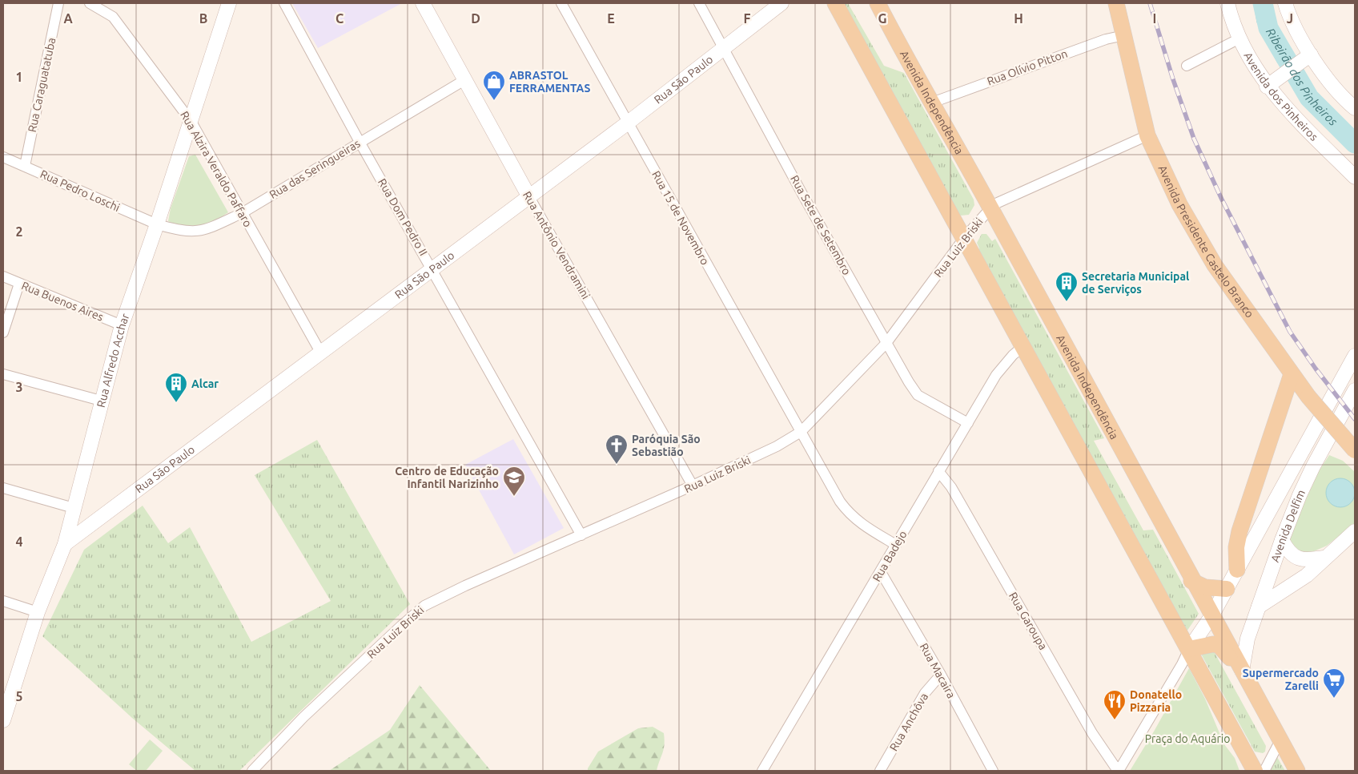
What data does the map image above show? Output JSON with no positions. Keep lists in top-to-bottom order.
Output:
{
  "streets": {
    "main road": ["Avenida Independência", "Avenida Presidente Castelo Branco"],
    "street": [
      "Rua Olívio Pitton",
      "Rua São Paulo",
      "Rua Caraguatatuba",
      "Avenida dos Pinheiros",
      "Rua Alzira Veraldo Paffaro",
      "Rua das Seringueiras",
      "Rua Pedro Loschi",
      "Rua Dom Pedro II",
      "Rua 15 de Novembro",
      "Rua Sete de Setembro",
      "Rua Antônio Vendramini",
      "Rua Luiz Briski",
      "Rua Buenos Aires",
      "Rua Alfredo Acchar",
      "Avenida Delfim",
      "Rua Badejo",
      "Rua Garoupa",
      "Rua Macaira",
      "Rua Anchôva"
    ]
  },
  "crossings": [
    ["Rua Olívio Pitton", "Avenida Independência"],
    ["Rua Olívio Pitton", "Avenida Presidente Castelo Branco"],
    ["Rua São Paulo", "Rua Alzira Veraldo Paffaro"],
    ["Rua São Paulo", "Rua Dom Pedro II"],
    ["Rua São Paulo", "Rua 15 de Novembro"],
    ["Rua São Paulo", "Rua Sete de Setembro"],
    ["Rua São Paulo", "Rua Antônio Vendramini"],
    ["Rua São Paulo", "Rua Alfredo Acchar"],
    ["Rua Caraguatatuba", "Rua Pedro Loschi"],
    ["Avenida Independência", "Rua Luiz Briski"],
    ["Avenida Independência", "Avenida Delfim"],
    ["Rua Alzira Veraldo Paffaro", "Rua das Seringueiras"],
    ["Rua Alzira Veraldo Paffaro", "Rua Alfredo Acchar"],
    ["Rua das Seringueiras", "Rua Pedro Loschi"],
    ["Rua das Seringueiras", "Rua Dom Pedro II"],
    ["Rua das Seringueiras", "Rua Antônio Vendramini"],
    ["Rua das Seringueiras", "Rua Alfredo Acchar"],
    ["Rua Pedro Loschi", "Rua Alfredo Acchar"],
    ["Rua Dom Pedro II", "Rua Luiz Briski"],
    ["Rua 15 de Novembro", "Rua Luiz Briski"],
    ["Rua 15 de Novembro", "Rua Badejo"],
    ["Rua Sete de Setembro", "Rua Luiz Briski"],
    ["Rua Sete de Setembro", "Rua Badejo"],
    ["Avenida Presidente Castelo Branco", "Rua Luiz Briski"],
    ["Rua Antônio Vendramini", "Rua Luiz Briski"],
    ["Rua Buenos Aires", "Rua Alfredo Acchar"],
    ["Rua Badejo", "Rua Garoupa"],
    ["Rua Badejo", "Rua Macaira"],
    ["Rua Macaira", "Rua Anchôva"]
  ],
  "water": ["Ribeirão dos Pinheiros"],
  "parks": ["Praça do Aquário"],
  "places": {
    "shop": ["ABRASTOL FERRAMENTAS"],
    "building": ["Secretaria Municipal de Serviços", "Alcar"],
    "church": ["Paróquia São Sebastião"],
    "school or university": ["Centro de Educação Infantil Narizinho"],
    "supermarket": ["Supermercado Zarelli"],
    "restaurant": ["Donatello Pizzaria"]
  },
  "grid": {
    "columns": [
      "A",
      "B",
      "C",
      "D",
      "E",
      "F",
      "G",
      "H",
      "I",
      "J"
    ],
    "rows": [
      "1",
      "2",
      "3",
      "4",
      "5"
    ]
  }
}
